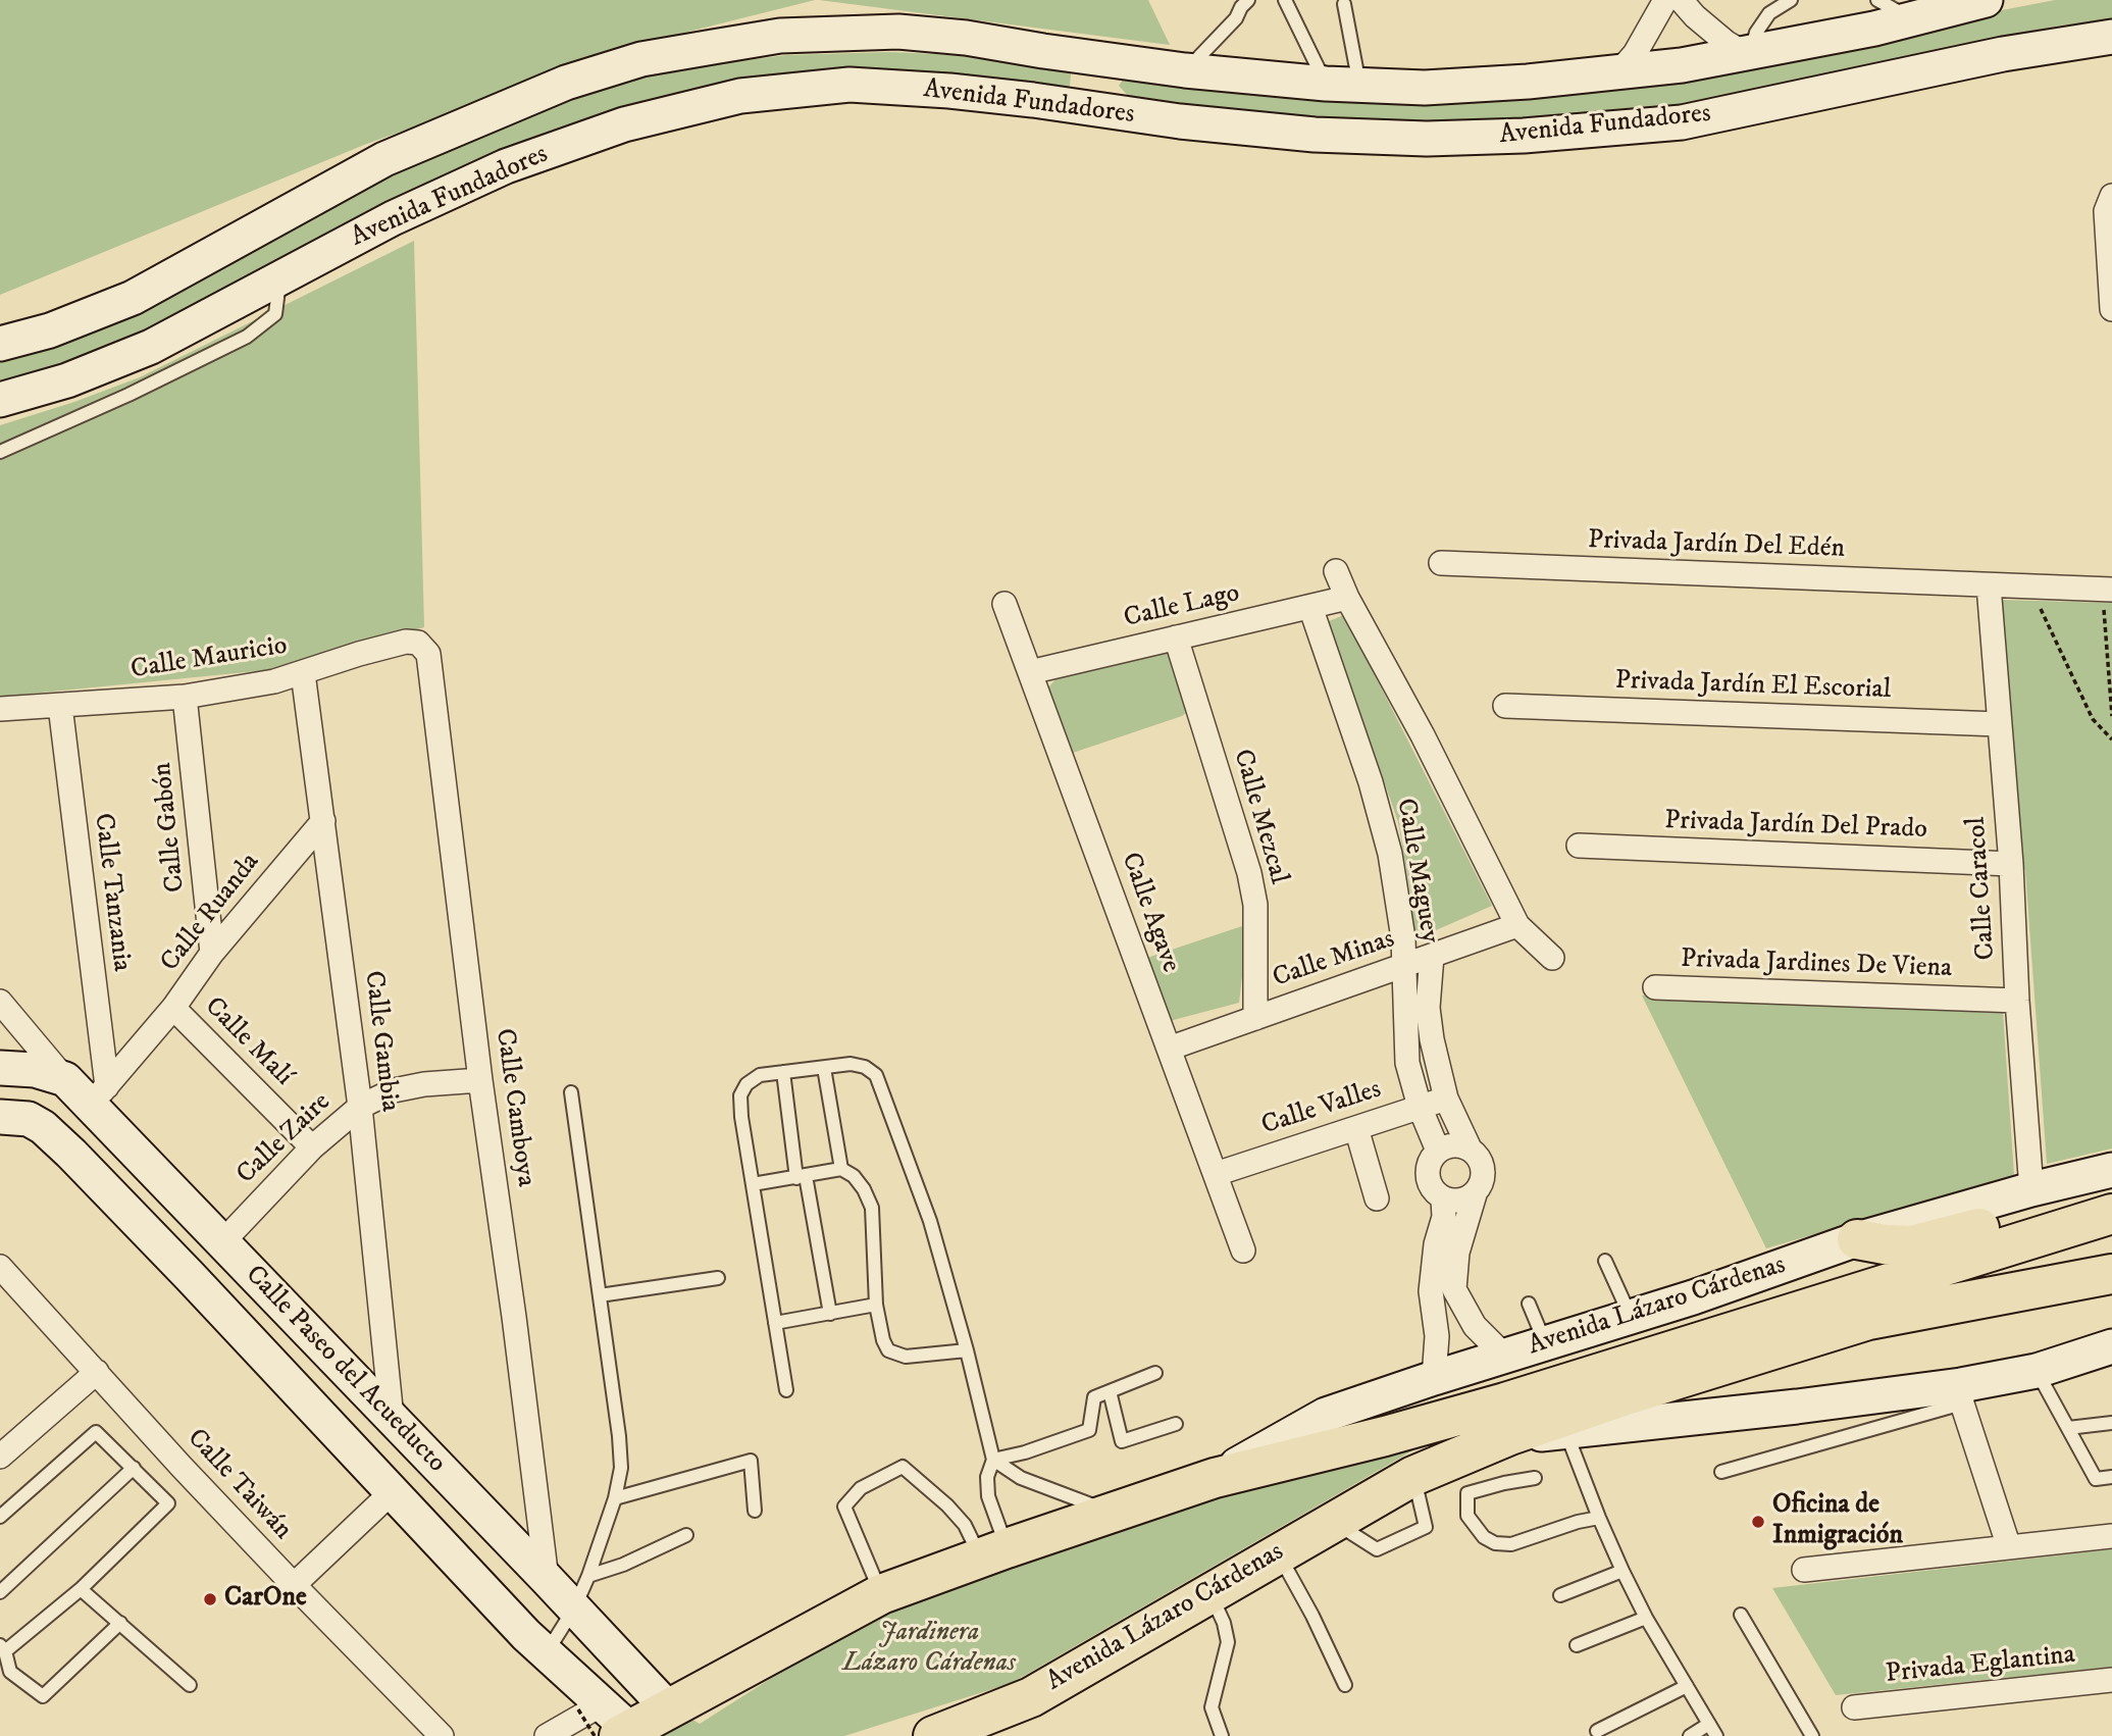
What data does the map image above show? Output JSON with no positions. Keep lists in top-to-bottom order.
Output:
{
  "streets": {
    "highway": ["Avenida Lázaro Cárdenas"],
    "main road": ["Avenida Fundadores", "Calle Paseo del Acueducto"],
    "street": [
      "Privada Jardín Del Edén",
      "Calle Lago",
      "Calle Mauricio",
      "Privada Jardín El Escorial",
      "Calle Mezcal",
      "Privada Jardín Del Prado",
      "Calle Gabón",
      "Calle Maguey",
      "Calle Caracol",
      "Calle Tanzania",
      "Calle Ruanda",
      "Calle Agave",
      "Calle Minas",
      "Privada Jardines De Viena",
      "Calle Gambia",
      "Calle Malí",
      "Calle Camboya",
      "Calle Valles",
      "Calle Zaire",
      "Calle Taiwán",
      "Privada Eglantina"
    ]
  },
  "crossings": [
    ["Privada Jardín Del Edén", "Calle Caracol"],
    ["Calle Lago", "Calle Mezcal"],
    ["Calle Lago", "Calle Maguey"],
    ["Calle Lago", "Calle Agave"],
    ["Calle Mauricio", "Calle Gabón"],
    ["Calle Mauricio", "Calle Tanzania"],
    ["Calle Mauricio", "Calle Gambia"],
    ["Calle Mauricio", "Calle Camboya"],
    ["Privada Jardín El Escorial", "Calle Caracol"],
    ["Calle Mezcal", "Calle Minas"],
    ["Privada Jardín Del Prado", "Calle Caracol"],
    ["Calle Gabón", "Calle Ruanda"],
    ["Calle Maguey", "Calle Minas"],
    ["Calle Maguey", "Calle Valles"],
    ["Calle Caracol", "Privada Jardines De Viena"],
    ["Calle Caracol", "Avenida Lázaro Cárdenas"],
    ["Calle Tanzania", "Calle Ruanda"],
    ["Calle Tanzania", "Calle Paseo del Acueducto"],
    ["Calle Ruanda", "Calle Gambia"],
    ["Calle Ruanda", "Calle Malí"],
    ["Calle Ruanda", "Calle Paseo del Acueducto"],
    ["Calle Agave", "Calle Minas"],
    ["Calle Agave", "Calle Valles"],
    ["Calle Gambia", "Calle Zaire"],
    ["Calle Gambia", "Calle Paseo del Acueducto"],
    ["Calle Malí", "Calle Zaire"],
    ["Calle Camboya", "Calle Zaire"],
    ["Calle Camboya", "Calle Paseo del Acueducto"],
    ["Calle Zaire", "Calle Paseo del Acueducto"],
    ["Avenida Lázaro Cárdenas", "Calle Paseo del Acueducto"]
  ],
  "parks": ["Jardinera Lázaro Cárdenas"],
  "places": ["Oficina de Inmigración", "CarOne"]
}
